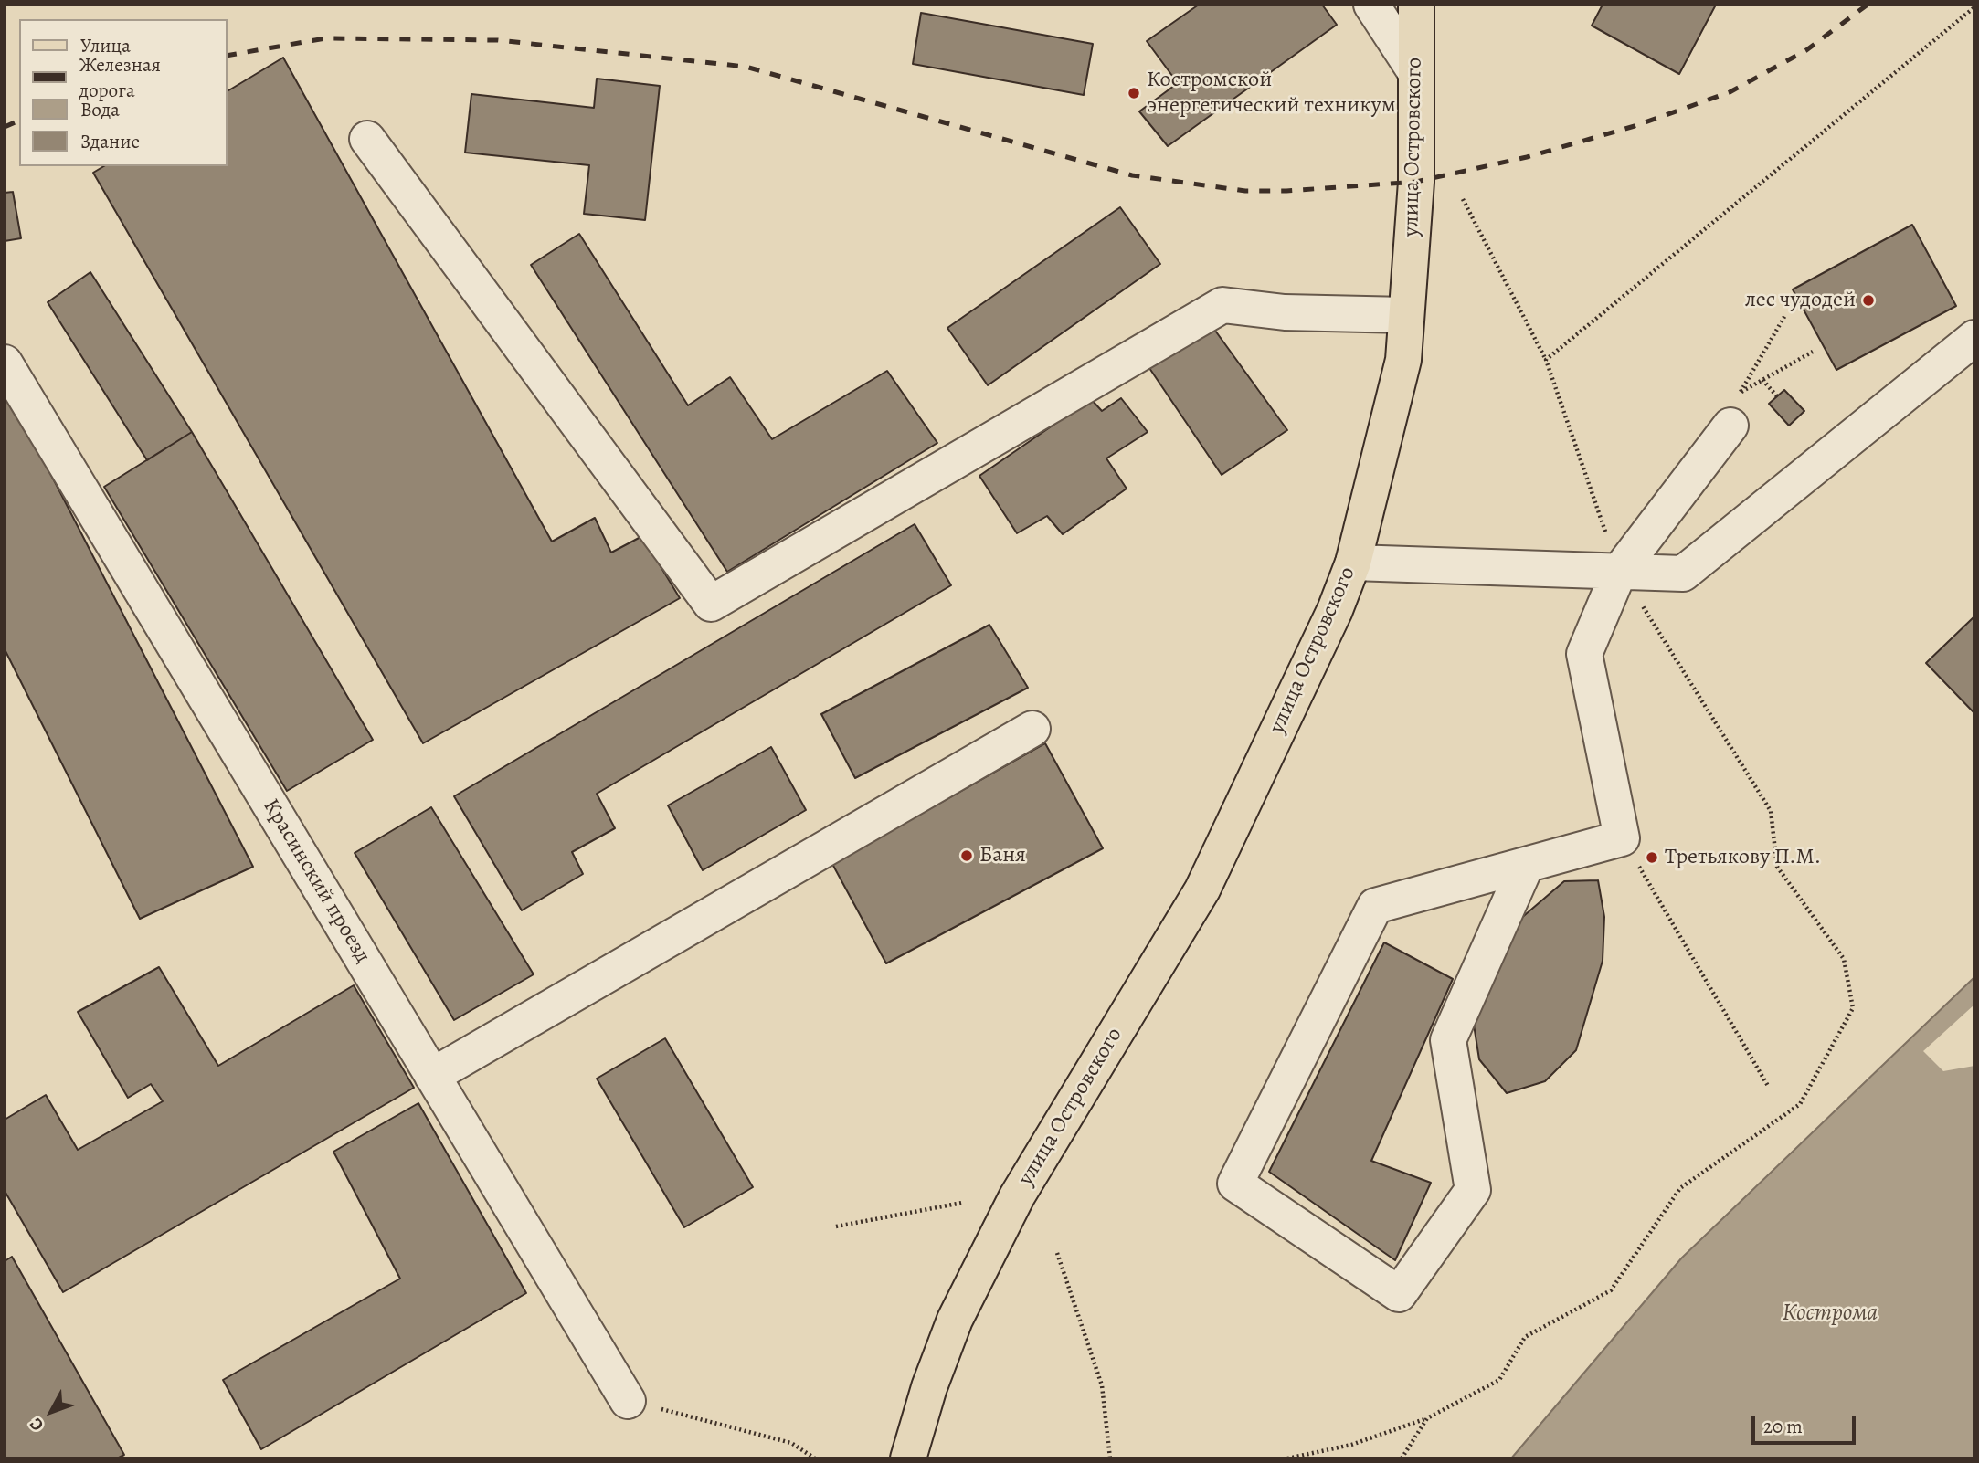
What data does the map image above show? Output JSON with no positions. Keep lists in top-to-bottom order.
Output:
{
  "streets": {
    "main road": ["улица Островского"],
    "street": ["Красинский проезд"]
  },
  "water": ["Кострома"],
  "places": [
    "Костромской энергетический техникум",
    "лес чудодей",
    "Баня",
    "Третьякову П.М."
  ],
  "legend": [
    "Улица",
    "Железная дорога",
    "Вода",
    "Здание"
  ],
  "scale_bar": "20 m",
  "north": "bottom left"
}
